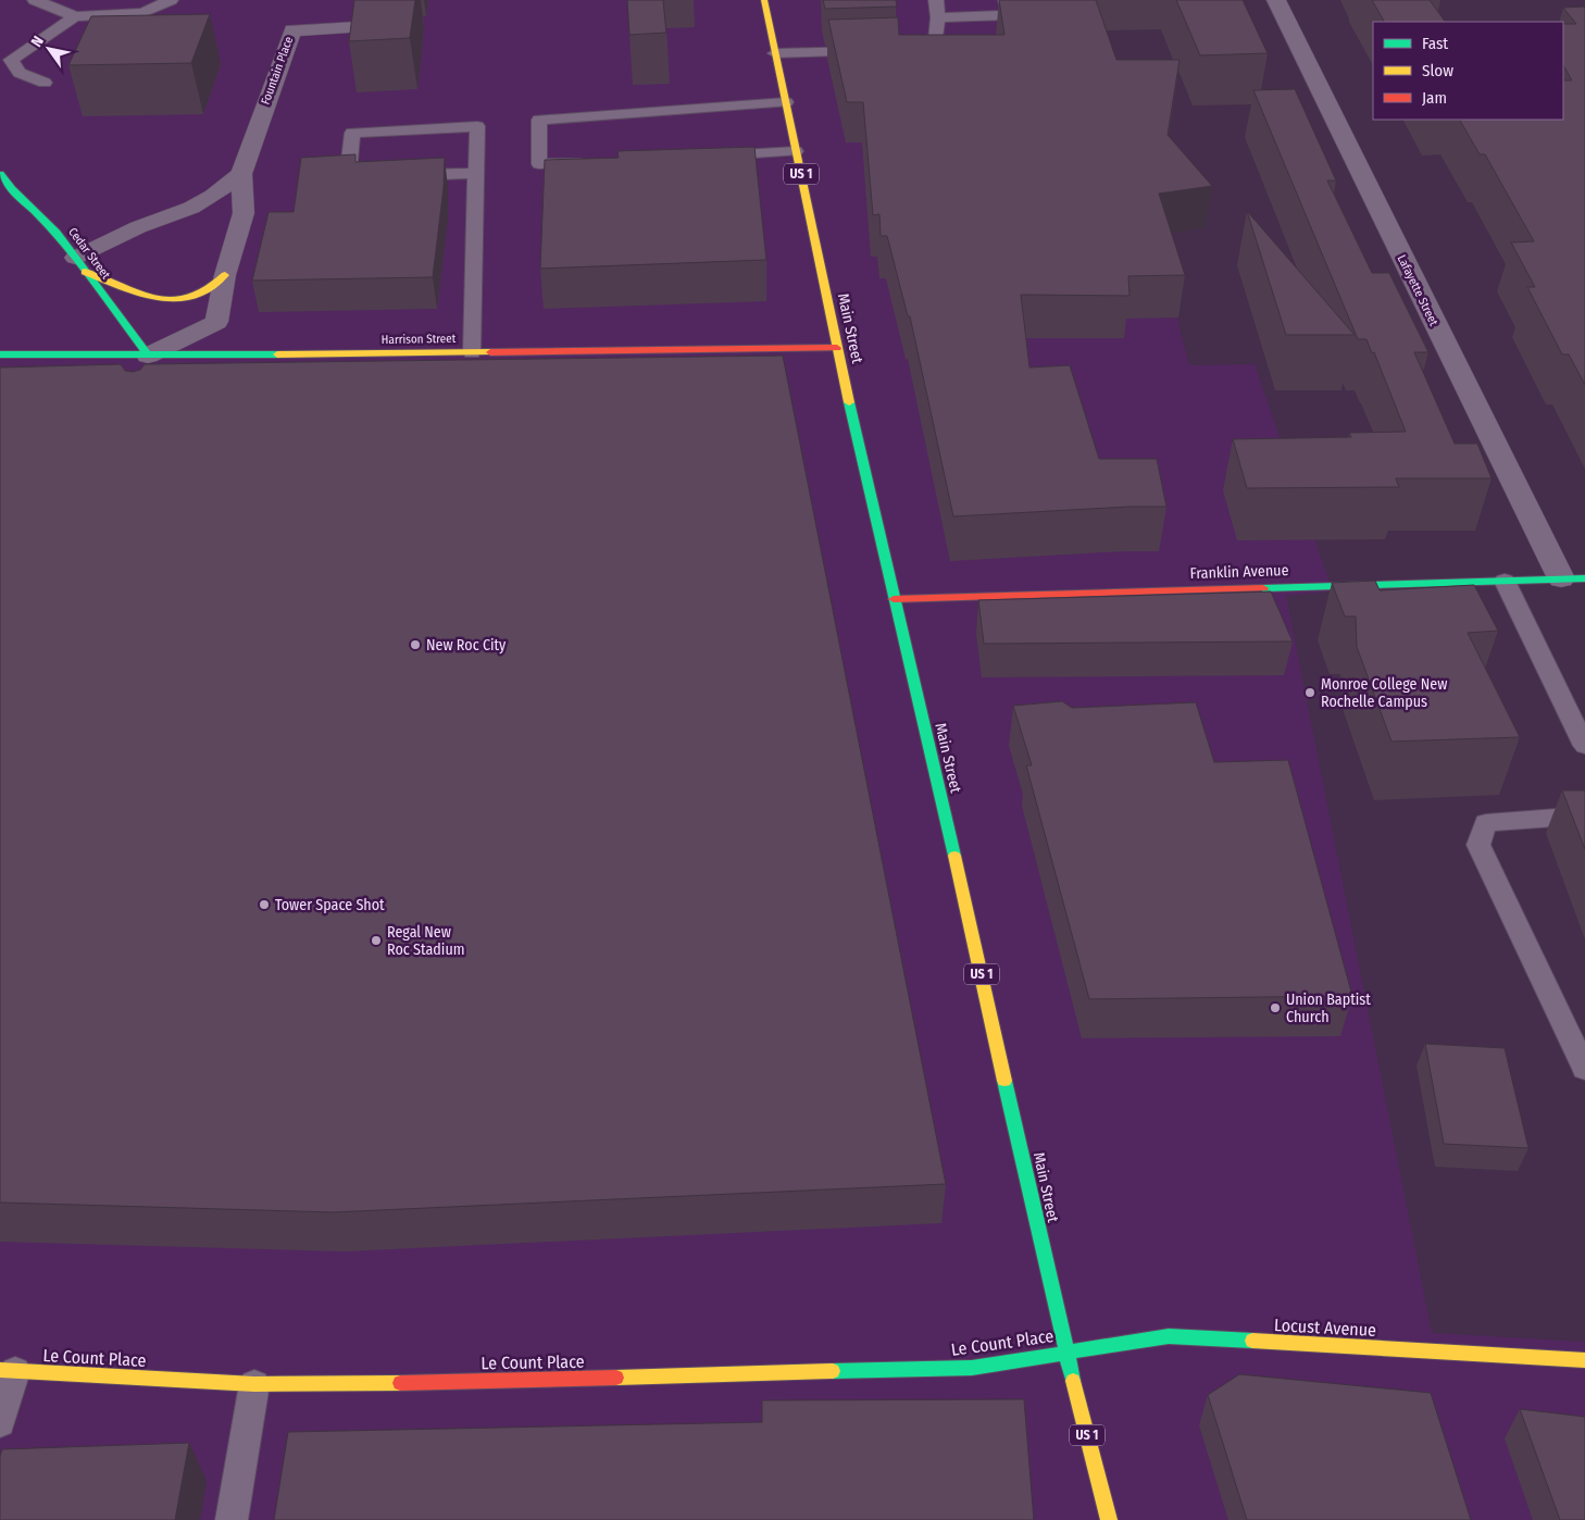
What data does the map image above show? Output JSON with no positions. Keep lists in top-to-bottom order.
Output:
{
  "streets": {
    "street": [
      "Fountain Place",
      "US 1",
      "Cedar Street",
      "Lafayette Street",
      "Main Street",
      "Harrison Street",
      "Franklin Avenue",
      "Locust Avenue",
      "Le Count Place"
    ]
  },
  "crossings": [
    ["Fountain Place", "Cedar Street"],
    ["Fountain Place", "Harrison Street"],
    ["Cedar Street", "Harrison Street"],
    ["Lafayette Street", "Franklin Avenue"],
    ["Main Street", "Harrison Street"],
    ["Main Street", "Franklin Avenue"],
    ["Main Street", "Locust Avenue"],
    ["Main Street", "Le Count Place"],
    ["Locust Avenue", "Le Count Place"]
  ],
  "places": [
    "New Roc City",
    "Monroe College New Rochelle Campus",
    "Tower Space Shot",
    "Regal New Roc Stadium",
    "Union Baptist Church"
  ],
  "legend": ["Fast", "Slow", "Jam"],
  "north": "top left"
}
